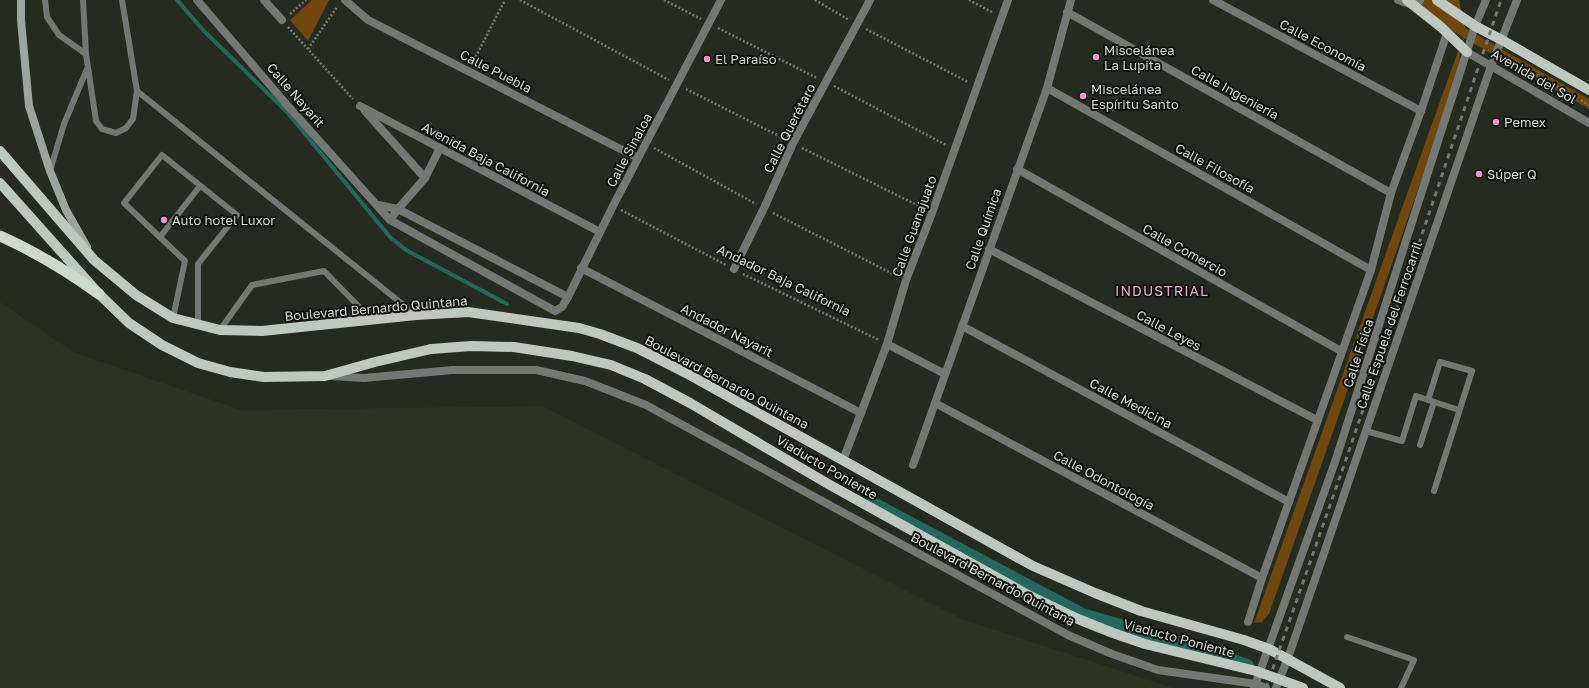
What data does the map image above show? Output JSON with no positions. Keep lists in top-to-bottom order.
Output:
{
  "streets": {
    "main road": ["Avenida del Sol", "Boulevard Bernardo Quintana", "Viaducto Poniente"],
    "street": [
      "Calle Economía",
      "Calle Puebla",
      "Calle Ingeniería",
      "Calle Nayarit",
      "Calle Querétaro",
      "Calle Sinaloa",
      "Avenida Baja California",
      "Calle Filosofía",
      "Calle Guanajuato",
      "Calle Química",
      "Calle Comercio",
      "Calle Espuela del Ferrocarril",
      "Andador Nayarit",
      "Calle Leyes",
      "Calle Física",
      "Calle Medicina",
      "Calle Odontología"
    ],
    "path": ["Andador Baja California"]
  },
  "crossings": [
    ["Calle Economía", "Calle Física"],
    ["Calle Puebla", "Calle Sinaloa"],
    ["Avenida del Sol", "Calle Espuela del Ferrocarril"],
    ["Avenida del Sol", "Calle Física"],
    ["Calle Ingeniería", "Calle Química"],
    ["Calle Ingeniería", "Calle Física"],
    ["Calle Nayarit", "Calle Sinaloa"],
    ["Calle Querétaro", "Andador Baja California"],
    ["Calle Sinaloa", "Avenida Baja California"],
    ["Calle Sinaloa", "Andador Baja California"],
    ["Calle Sinaloa", "Andador Nayarit"],
    ["Calle Filosofía", "Calle Química"],
    ["Calle Filosofía", "Calle Física"],
    ["Calle Guanajuato", "Andador Baja California"],
    ["Calle Guanajuato", "Boulevard Bernardo Quintana"],
    ["Calle Guanajuato", "Andador Nayarit"],
    ["Calle Química", "Calle Comercio"],
    ["Calle Química", "Calle Leyes"],
    ["Calle Química", "Calle Medicina"],
    ["Calle Química", "Calle Odontología"],
    ["Calle Comercio", "Calle Física"],
    ["Boulevard Bernardo Quintana", "Calle Espuela del Ferrocarril"],
    ["Boulevard Bernardo Quintana", "Calle Física"],
    ["Boulevard Bernardo Quintana", "Viaducto Poniente"],
    ["Calle Leyes", "Calle Física"],
    ["Calle Física", "Calle Medicina"],
    ["Calle Física", "Calle Odontología"]
  ],
  "districts": ["INDUSTRIAL"],
  "places": [
    "Miscelánea La Lupita",
    "El Paraíso",
    "Miscelánea Espíritu Santo",
    "Pemex",
    "Súper Q",
    "Auto hotel Luxor"
  ]
}
